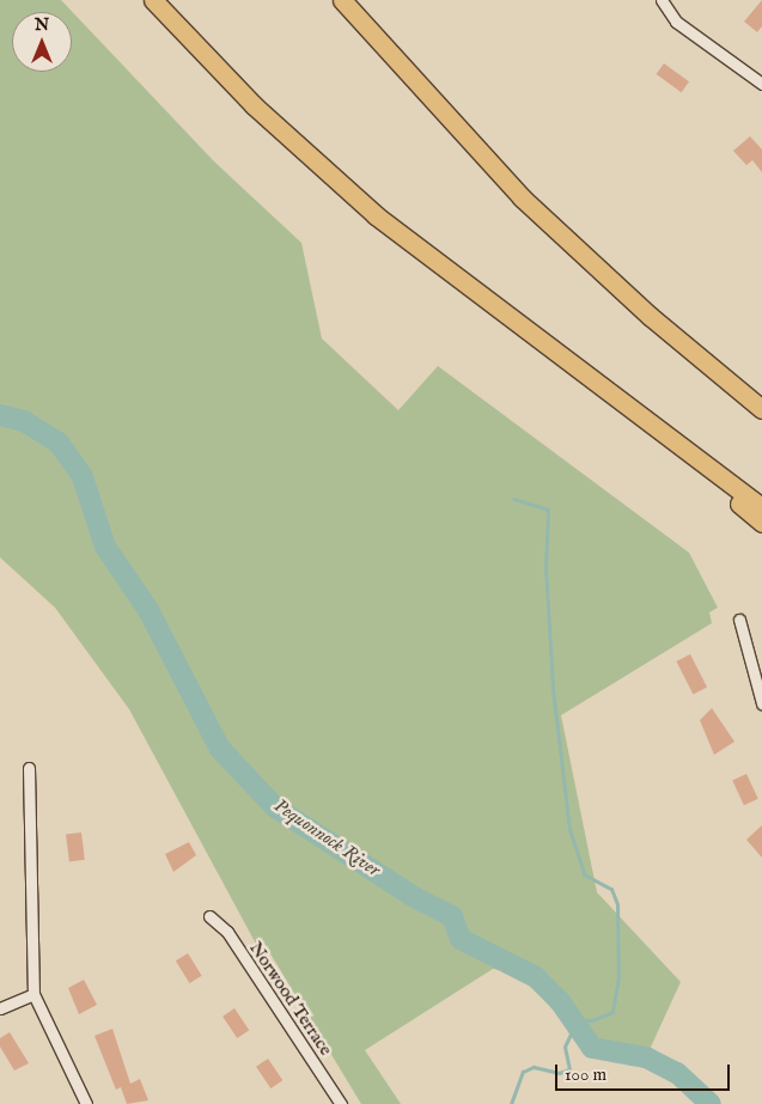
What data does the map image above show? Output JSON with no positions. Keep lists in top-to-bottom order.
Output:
{
  "streets": {
    "street": ["Norwood Terrace"]
  },
  "water": ["Pequonnock River"],
  "scale_bar": "100 m",
  "north": "top"
}
